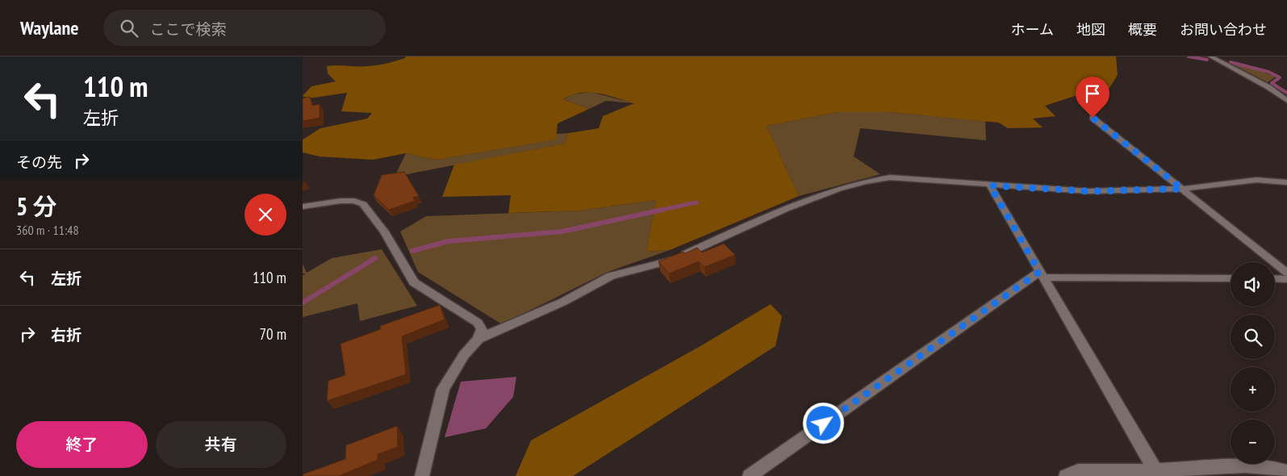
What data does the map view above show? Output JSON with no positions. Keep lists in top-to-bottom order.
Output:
{
  "page": {
    "header": "Waylane",
    "search": "ここで検索",
    "nav": [
      "ホーム",
      "地図",
      "概要",
      "お問い合わせ"
    ],
    "turn": ["110 m", "左折"],
    "then": "その先",
    "heading": ["5 分", "360 m · 11:48"],
    "list": [
      {
        "name": "左折",
        "value": "110 m"
      },
      {
        "name": "右折",
        "value": "70 m"
      }
    ],
    "map_buttons": ["+", "−"],
    "buttons": ["終了", "共有"]
  }
}
